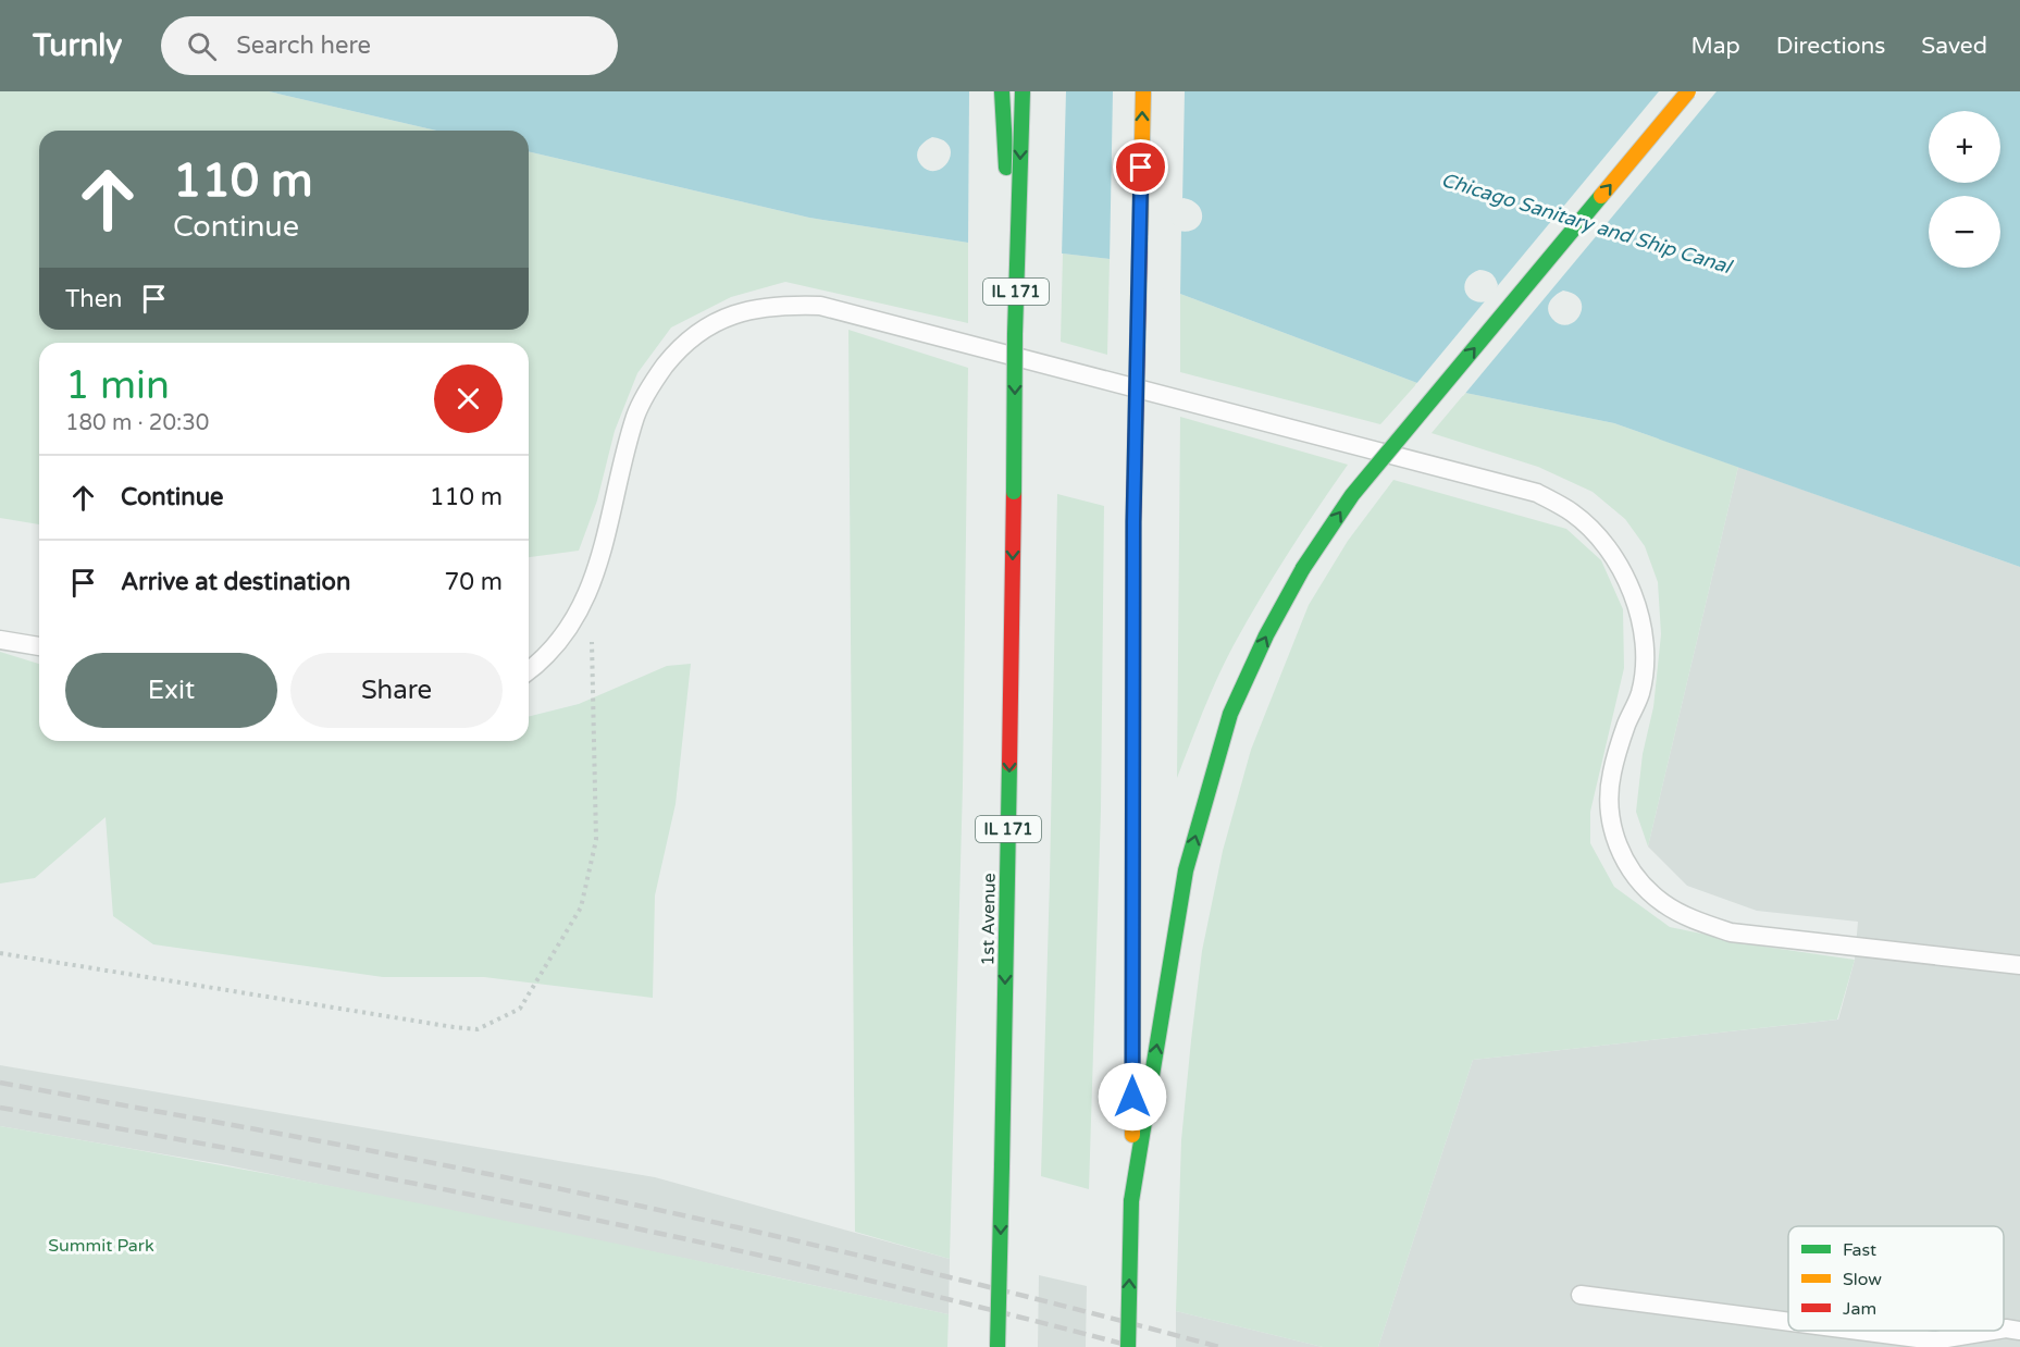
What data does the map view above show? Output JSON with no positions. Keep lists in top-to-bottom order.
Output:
{
  "streets": {
    "main road": ["IL 171", "1st Avenue"]
  },
  "crossings": [
    ["IL 171", "1st Avenue"]
  ],
  "water": ["Chicago Sanitary and Ship Canal"],
  "parks": ["Summit Park"],
  "legend": ["Fast", "Slow", "Jam"],
  "page": {
    "header": "Turnly",
    "search": "Search here",
    "nav": ["Map", "Directions", "Saved"],
    "map_buttons": ["+", "−"],
    "turn": ["110 m", "Continue"],
    "then": "Then",
    "heading": ["1 min", "180 m · 20:30"],
    "list": [
      {
        "name": "Continue",
        "value": "110 m"
      },
      {
        "name": "Arrive at destination",
        "value": "70 m"
      }
    ],
    "buttons": ["Exit", "Share"]
  }
}
